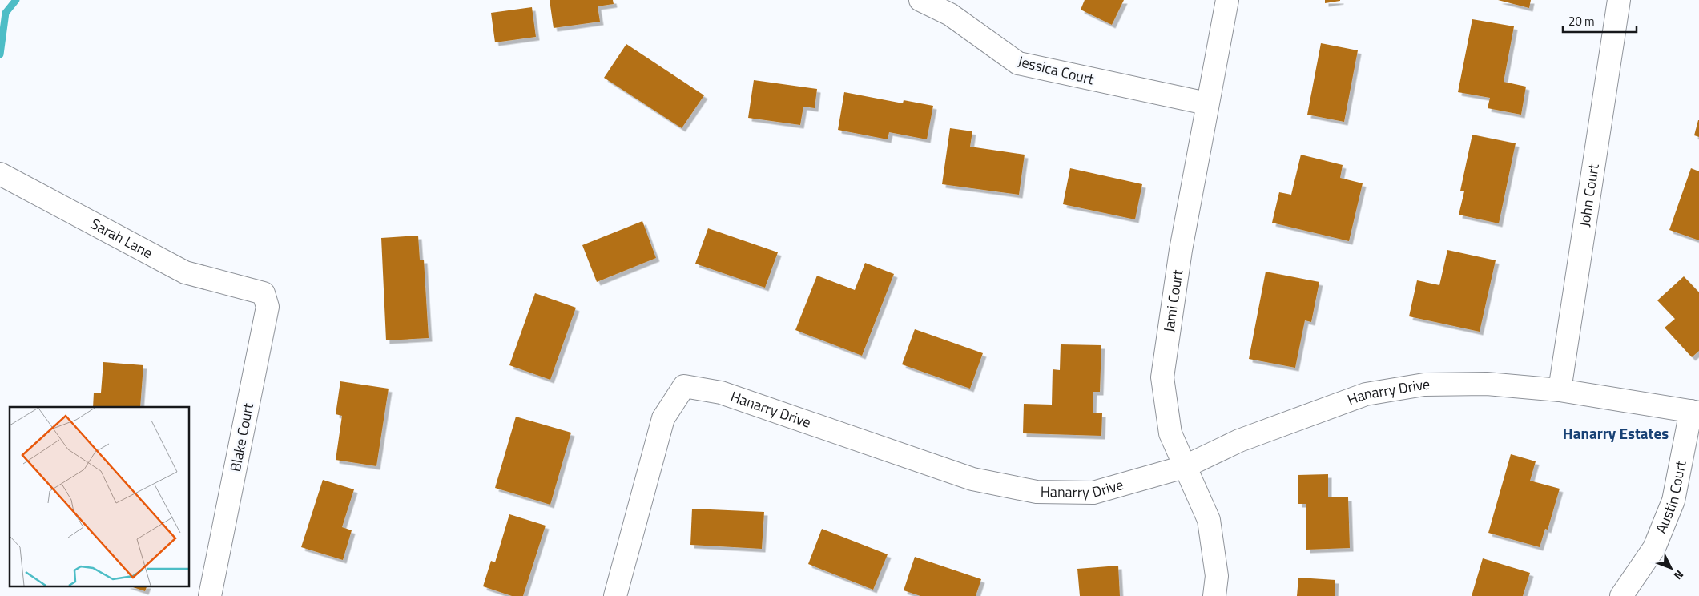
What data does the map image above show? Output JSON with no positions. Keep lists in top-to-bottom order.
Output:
{
  "streets": {
    "street": [
      "Jessica Court",
      "John Court",
      "Sarah Lane",
      "Jami Court",
      "Hanarry Drive",
      "Blake Court",
      "Austin Court"
    ]
  },
  "crossings": [
    ["Jessica Court", "Jami Court"],
    ["John Court", "Hanarry Drive"],
    ["Sarah Lane", "Blake Court"],
    ["Jami Court", "Hanarry Drive"],
    ["Hanarry Drive", "Austin Court"]
  ],
  "districts": ["Hanarry Estates"],
  "scale_bar": "20 m",
  "north": "bottom right"
}
